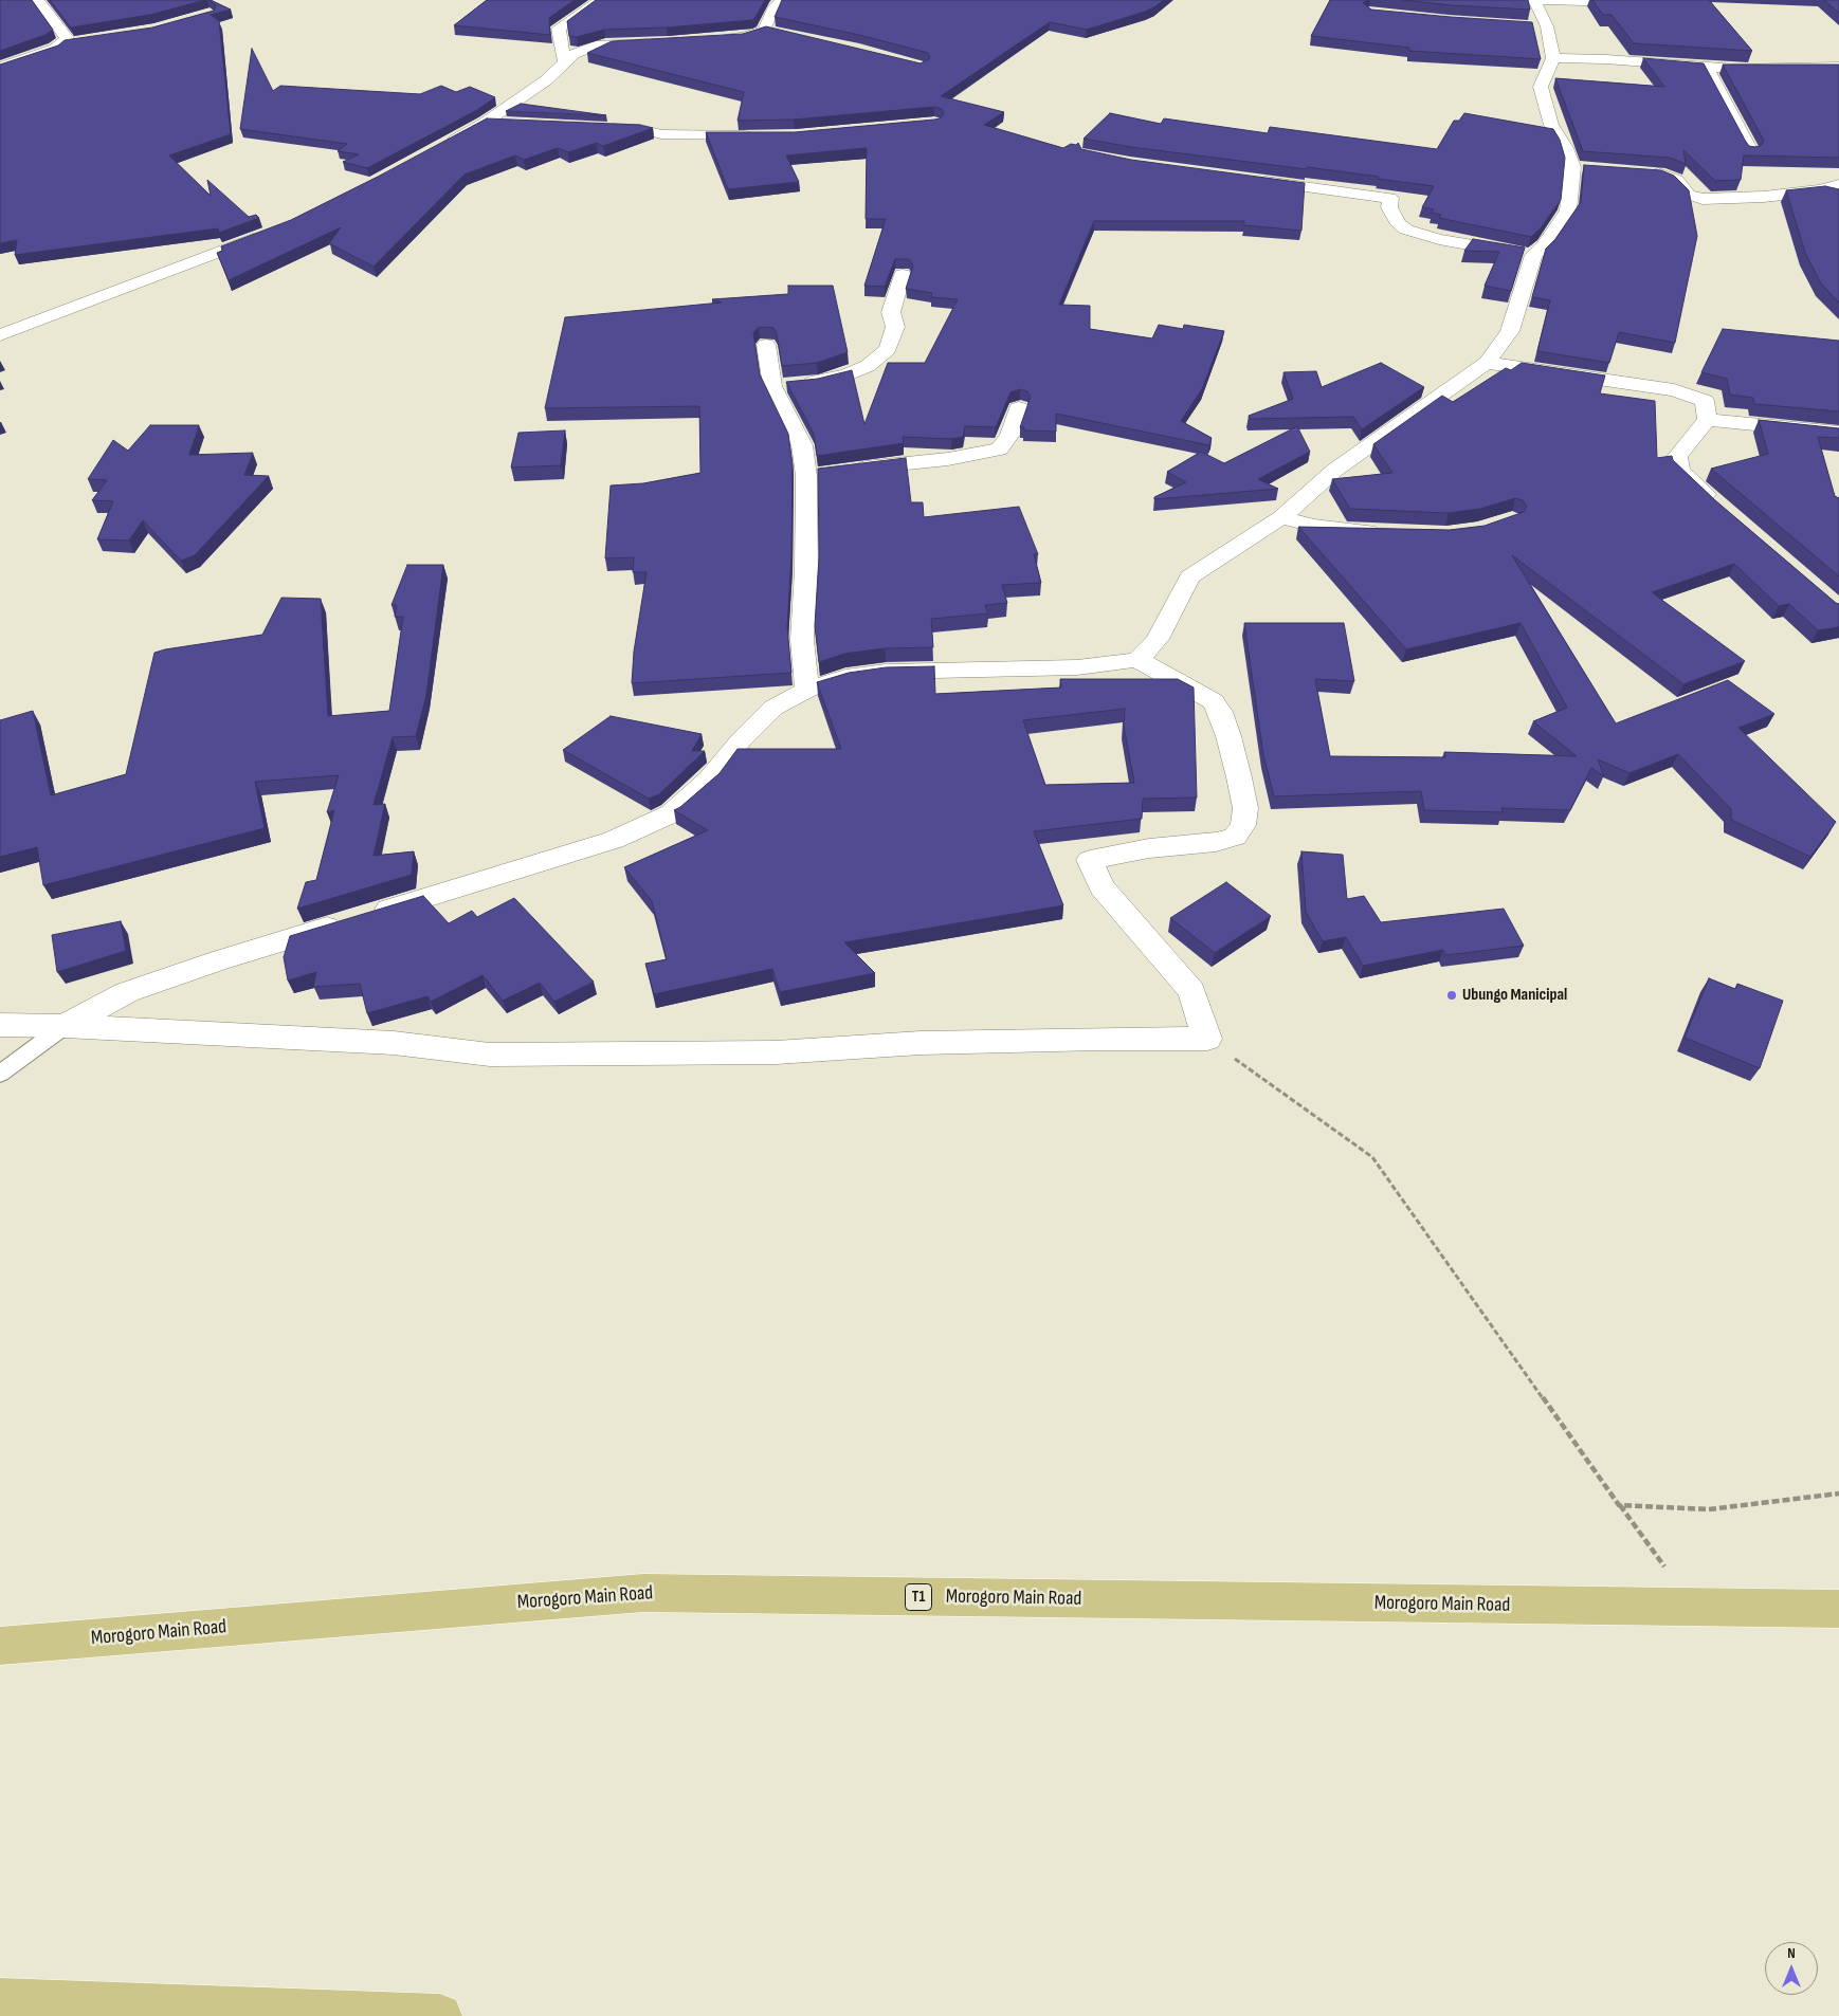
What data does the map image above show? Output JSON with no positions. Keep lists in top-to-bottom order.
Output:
{
  "streets": {
    "highway": ["T1", "Morogoro Main Road"]
  },
  "places": ["Ubungo Manicipal"],
  "north": "top"
}
